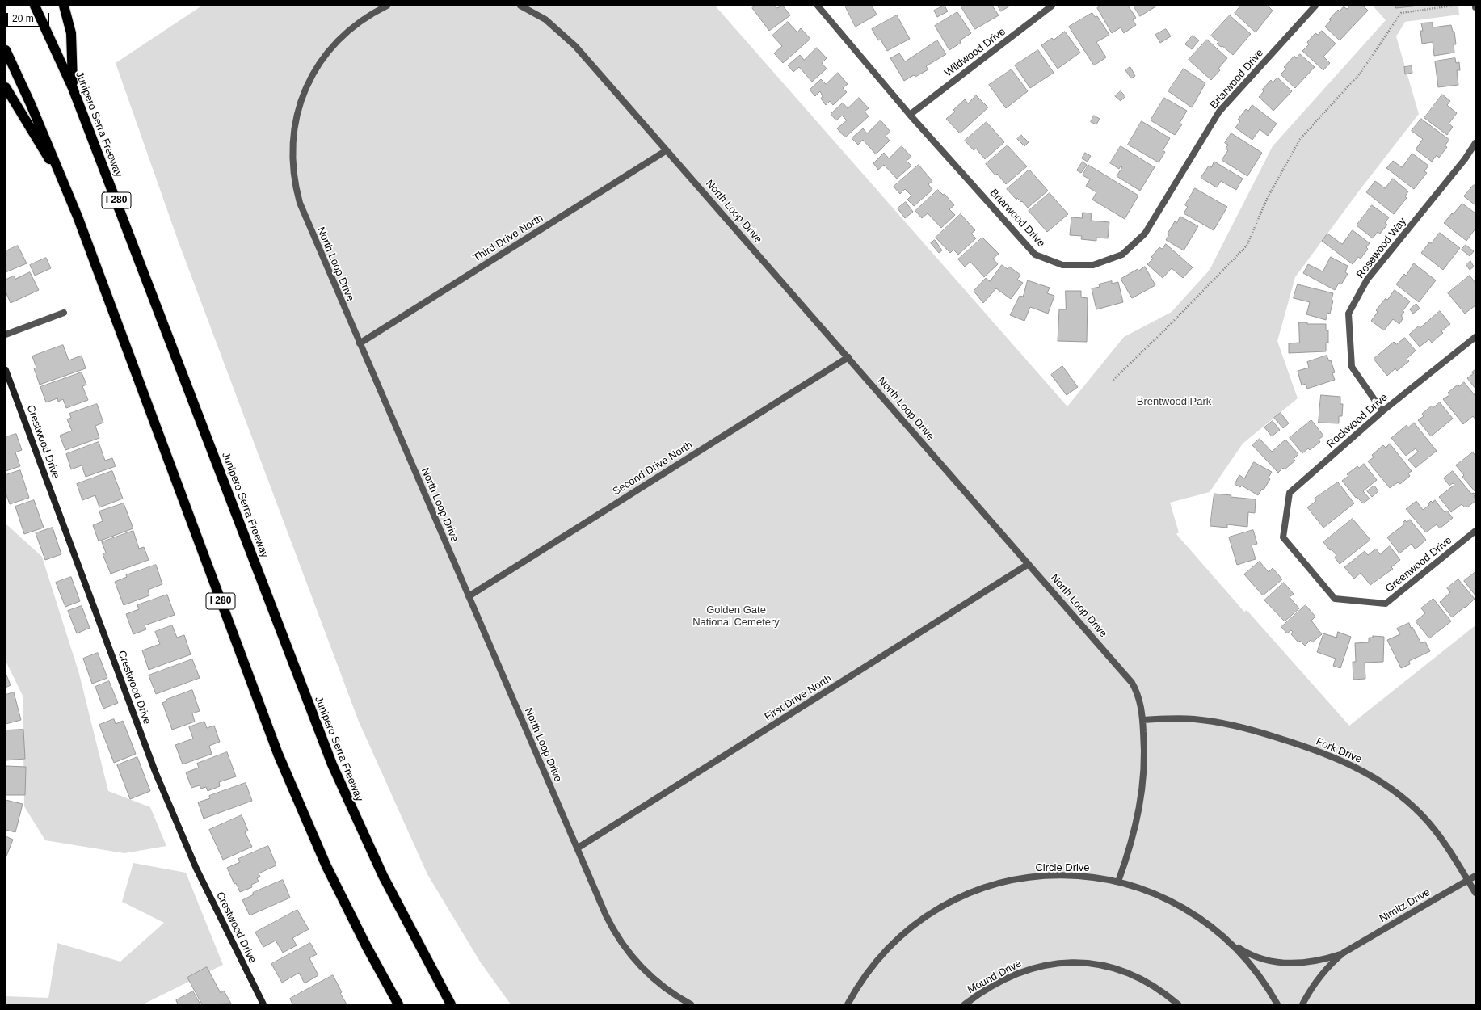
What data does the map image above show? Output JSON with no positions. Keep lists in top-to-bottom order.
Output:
{
  "streets": {
    "highway": ["Junipero Serra Freeway", "I 280"],
    "street": [
      "Wildwood Drive",
      "Briarwood Drive",
      "North Loop Drive",
      "Third Drive North",
      "Rosewood Way",
      "Rockwood Drive",
      "Crestwood Drive",
      "Second Drive North",
      "Greenwood Drive",
      "First Drive North",
      "Fork Drive",
      "Circle Drive",
      "Nimitz Drive",
      "Mound Drive"
    ]
  },
  "crossings": [
    ["Wildwood Drive", "Briarwood Drive"],
    ["North Loop Drive", "Third Drive North"],
    ["North Loop Drive", "Second Drive North"],
    ["North Loop Drive", "First Drive North"],
    ["North Loop Drive", "Fork Drive"],
    ["North Loop Drive", "Circle Drive"],
    ["Rosewood Way", "Rockwood Drive"],
    ["Rockwood Drive", "Greenwood Drive"],
    ["Circle Drive", "Nimitz Drive"]
  ],
  "parks": ["Brentwood Park", "Golden Gate National Cemetery"],
  "scale_bar": "20 m"
}
